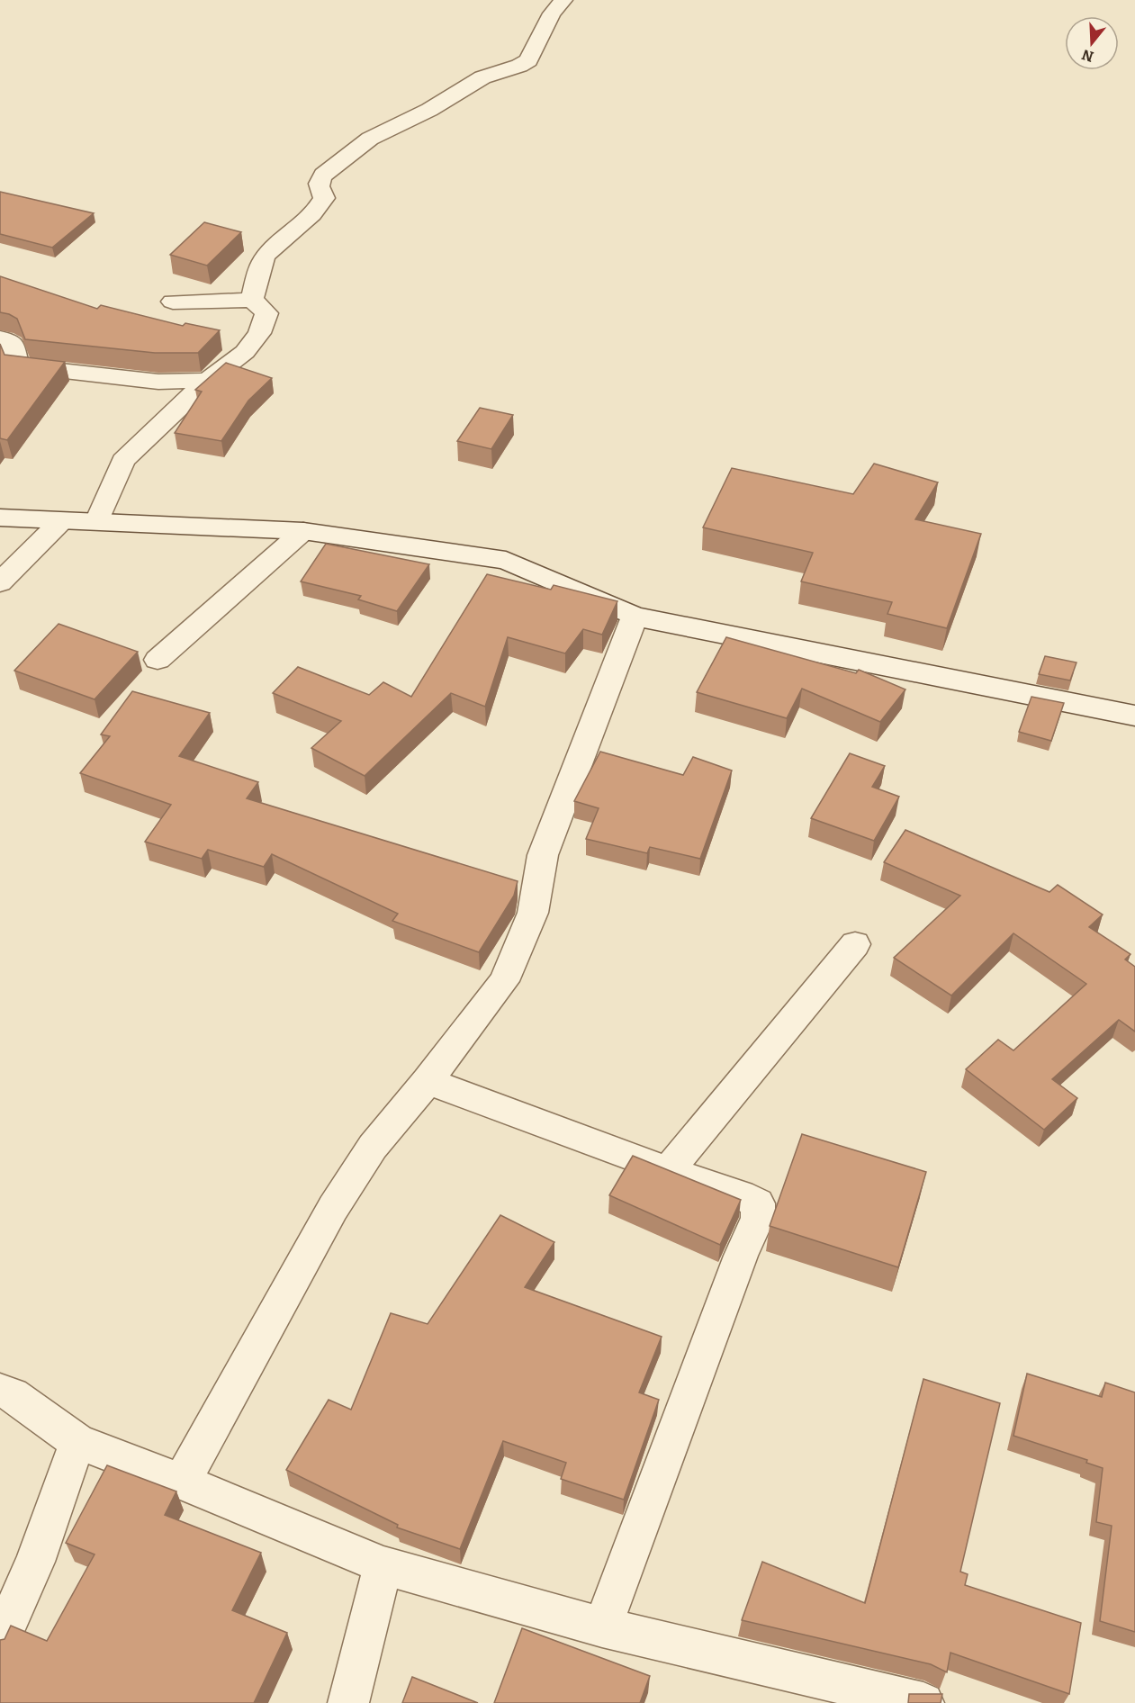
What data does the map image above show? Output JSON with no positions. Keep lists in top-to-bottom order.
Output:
{
  "north": "bottom"
}
